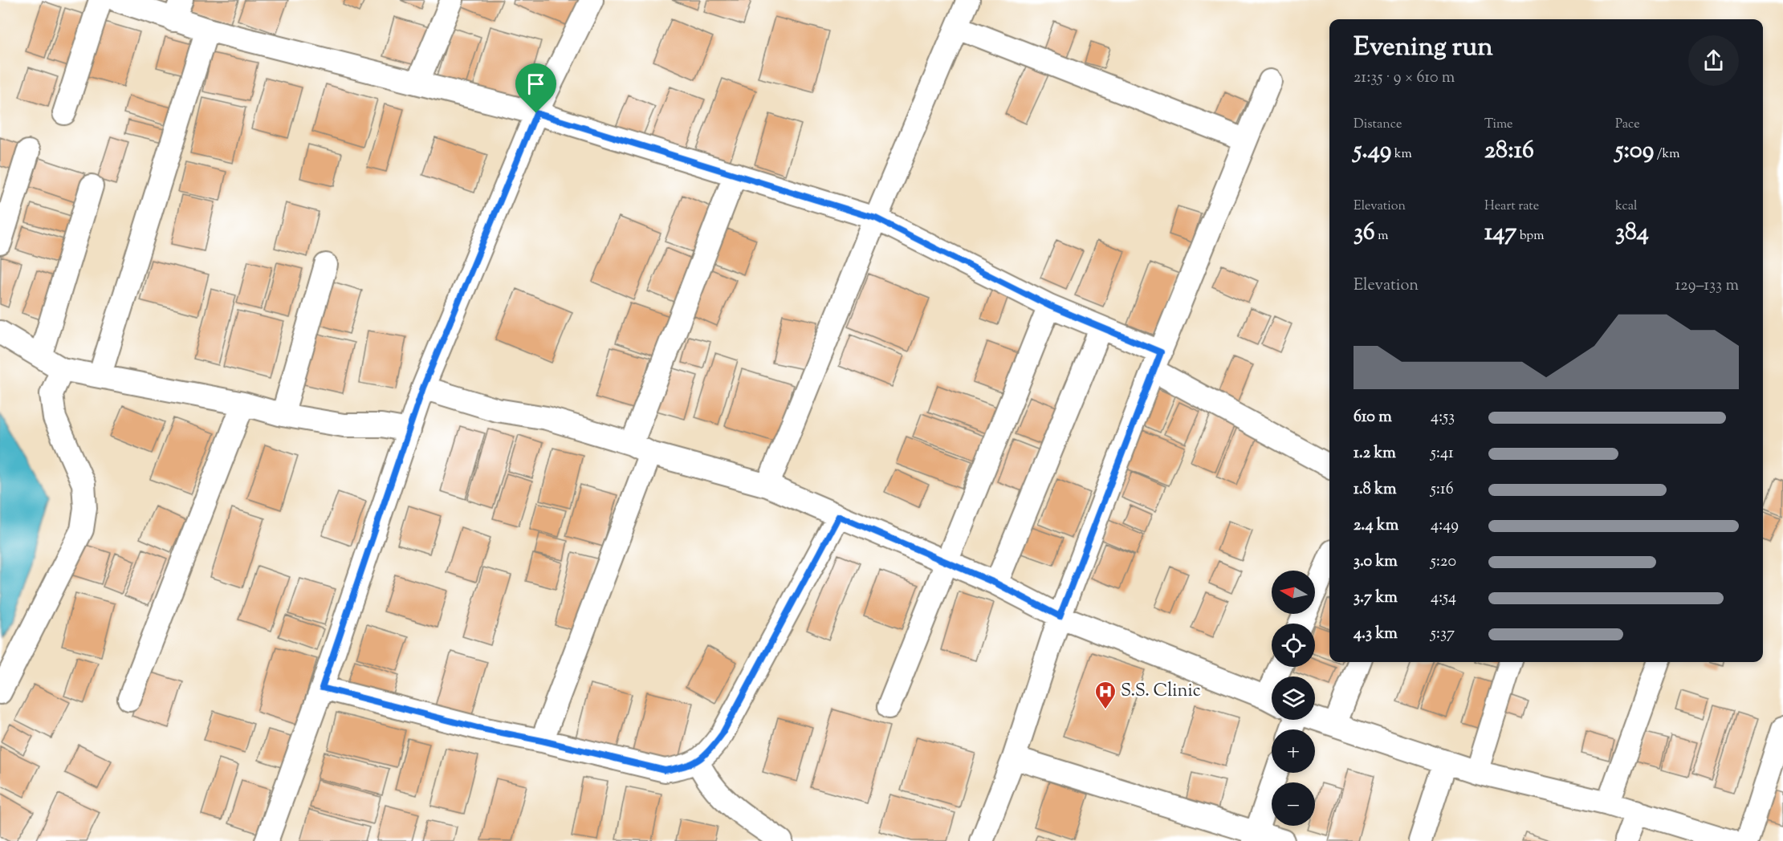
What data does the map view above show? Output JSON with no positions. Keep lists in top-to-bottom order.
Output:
{
  "places": {
    "hospital": ["S.S. Clinic"]
  },
  "north": "left",
  "page": {
    "heading": ["Evening run", "21:35 · 9 × 610 m"],
    "stats": [
      ["Distance", "5.49 km"],
      ["Time", "28:16"],
      ["Pace", "5:09 /km"],
      ["Elevation", "36 m"],
      ["Heart rate", "147 bpm"],
      ["kcal", "384"]
    ],
    "chart": ["Elevation", "129–133 m"],
    "list": [
      {
        "name": "610 m",
        "note": "4:53"
      },
      {
        "name": "1.2 km",
        "note": "5:41"
      },
      {
        "name": "1.8 km",
        "note": "5:16"
      },
      {
        "name": "2.4 km",
        "note": "4:49"
      },
      {
        "name": "3.0 km",
        "note": "5:20"
      },
      {
        "name": "3.7 km",
        "note": "4:54"
      },
      {
        "name": "4.3 km",
        "note": "5:37"
      }
    ],
    "map_buttons": ["+", "−"]
  }
}
